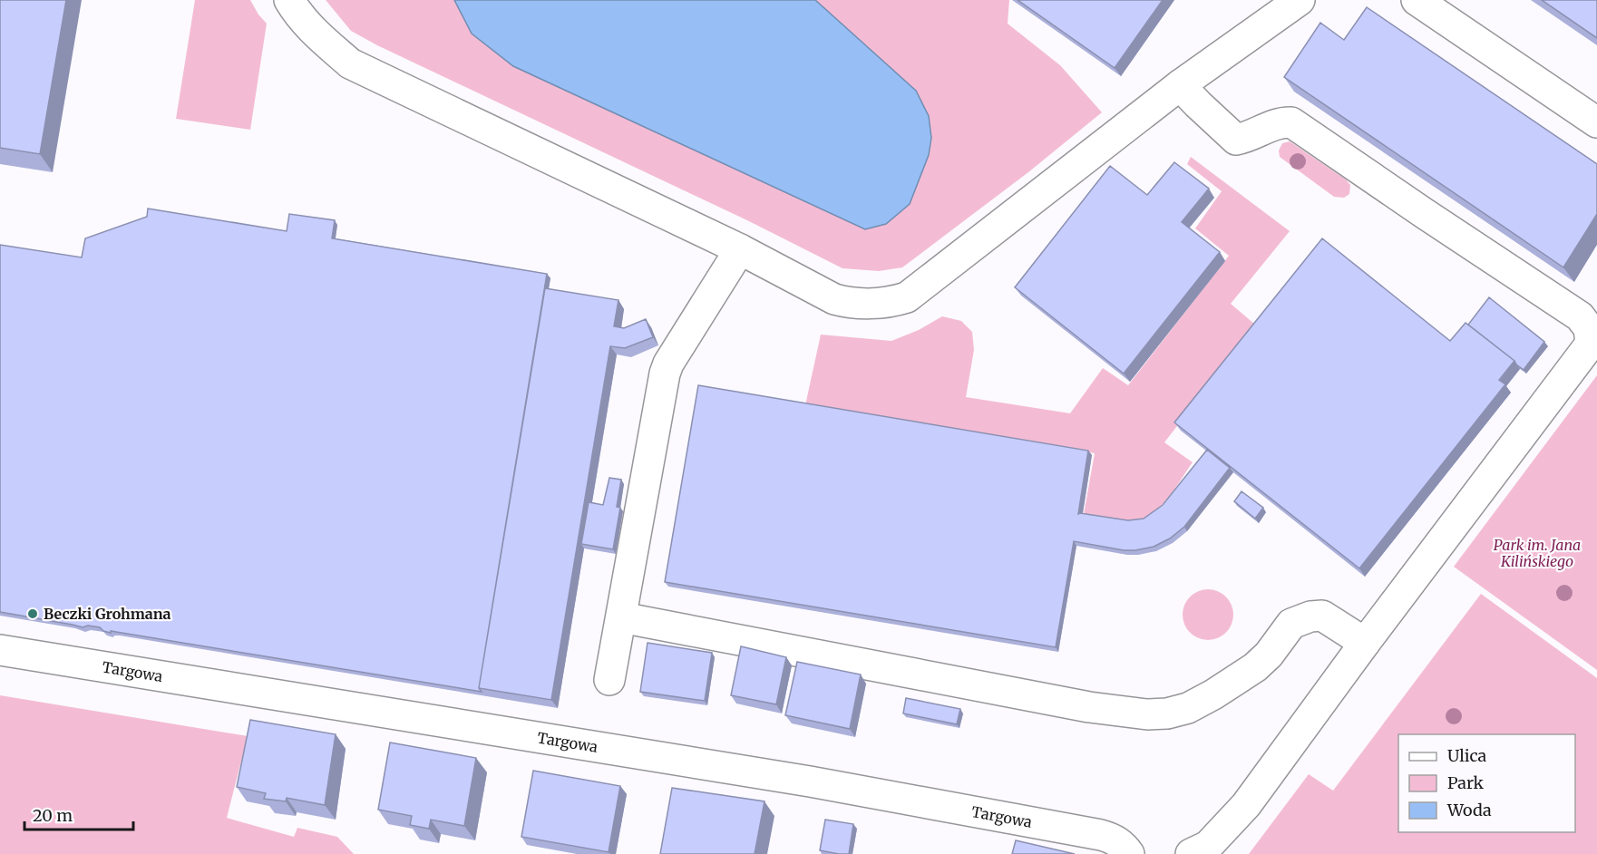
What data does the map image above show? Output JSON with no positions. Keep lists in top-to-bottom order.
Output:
{
  "streets": {
    "street": ["Targowa"]
  },
  "parks": ["Park im. Jana Kilińskiego"],
  "places": ["Beczki Grohmana"],
  "legend": ["Ulica", "Park", "Woda"],
  "scale_bar": "20 m"
}
